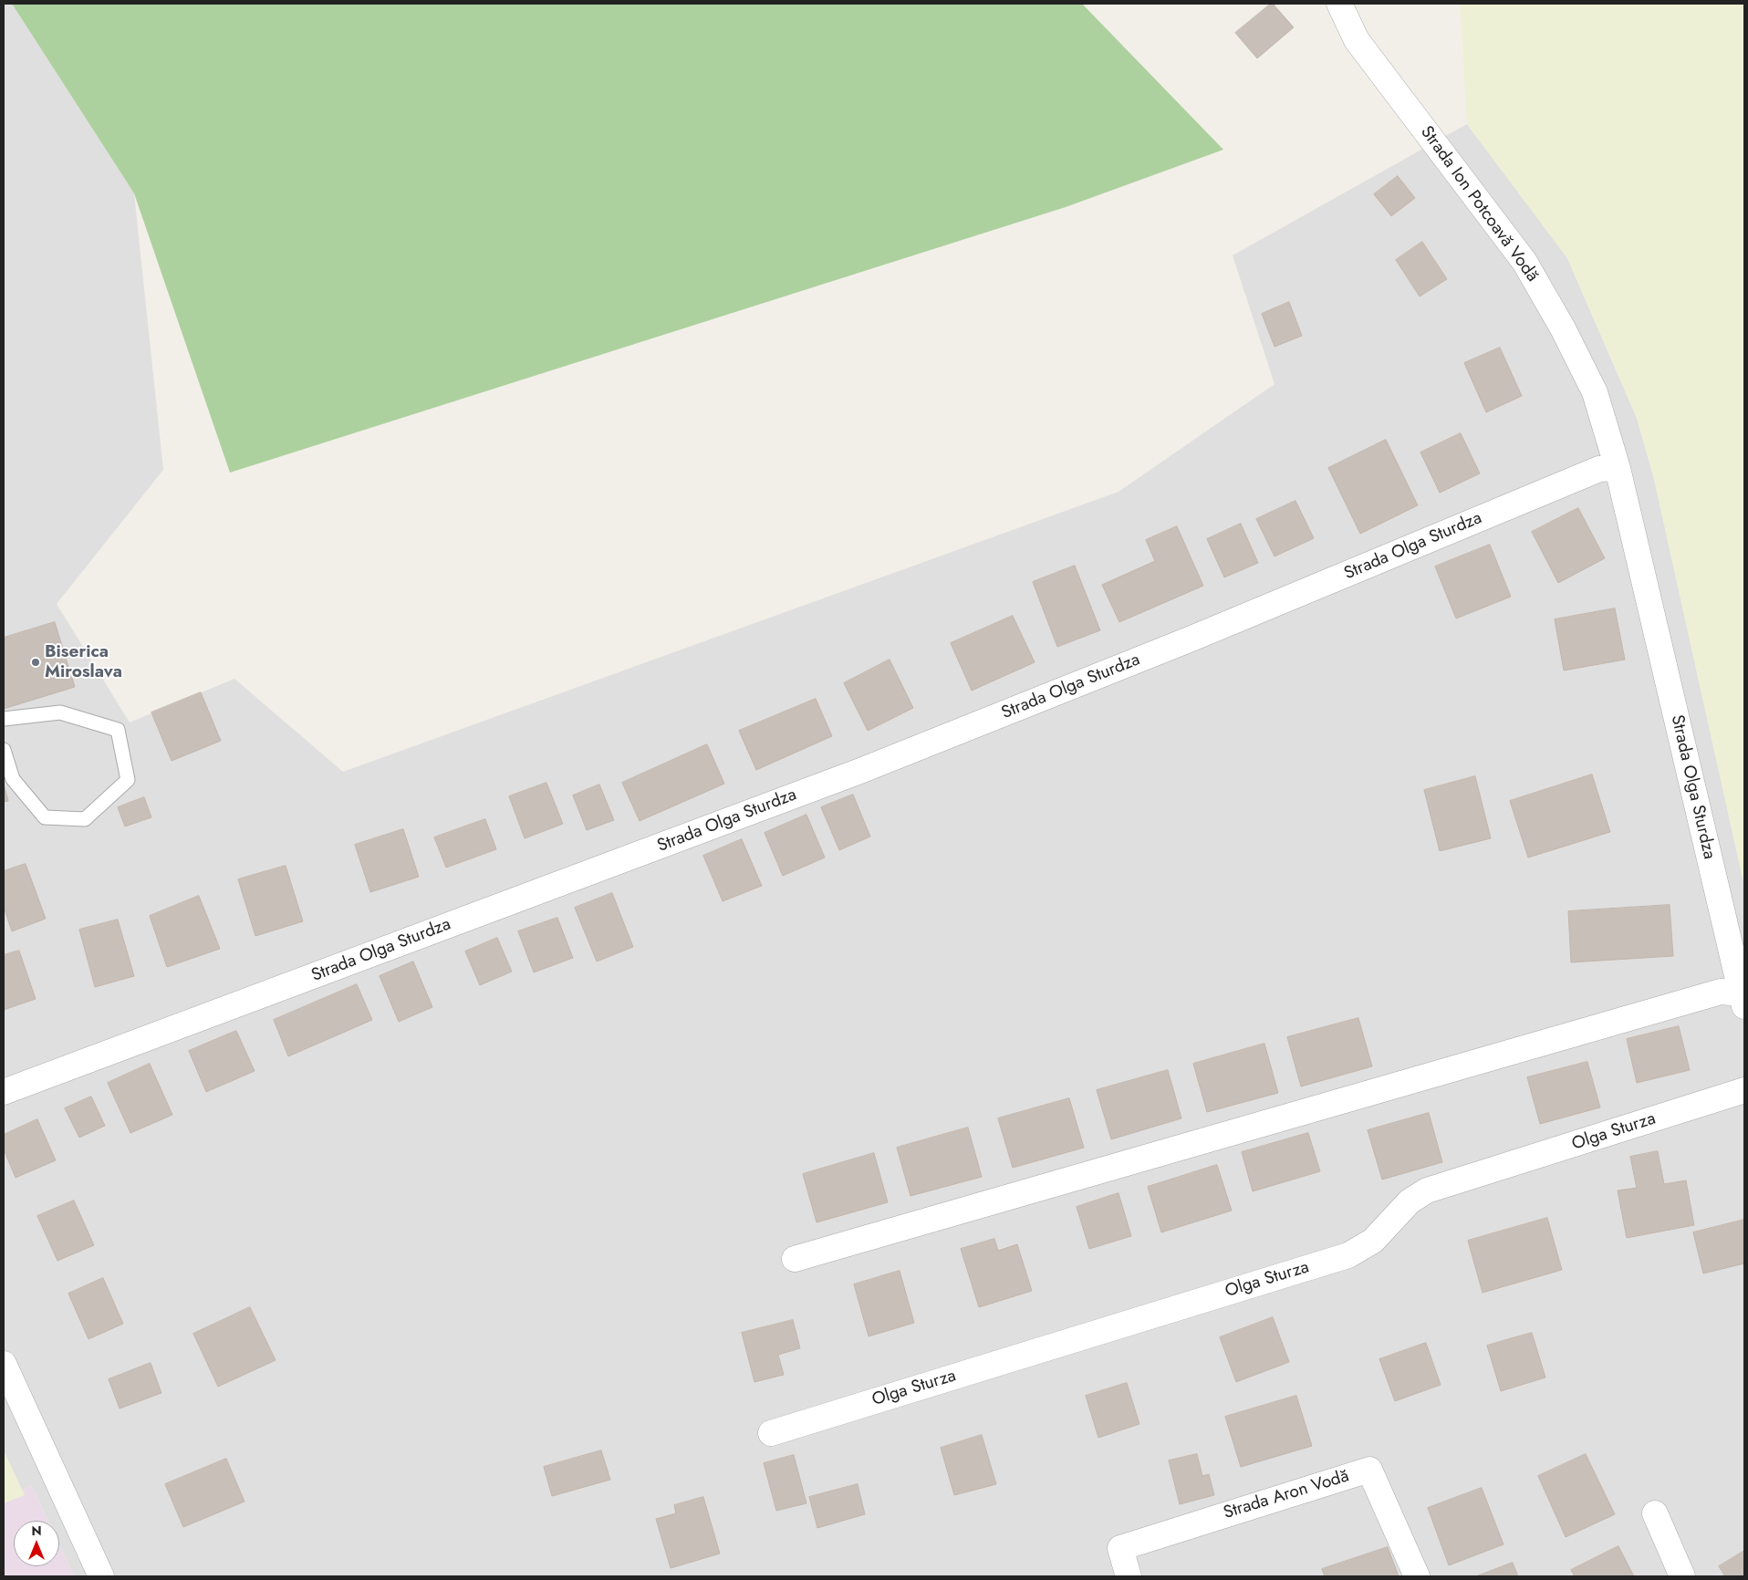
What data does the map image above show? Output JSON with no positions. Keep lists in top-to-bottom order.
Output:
{
  "streets": {
    "street": [
      "Strada Ion Potcoavă Vodă",
      "Strada Olga Sturdza",
      "Olga Sturza",
      "Strada Aron Vodă"
    ]
  },
  "crossings": [
    ["Strada Ion Potcoavă Vodă", "Strada Olga Sturdza"]
  ],
  "places": ["Biserica Miroslava"],
  "north": "top"
}
